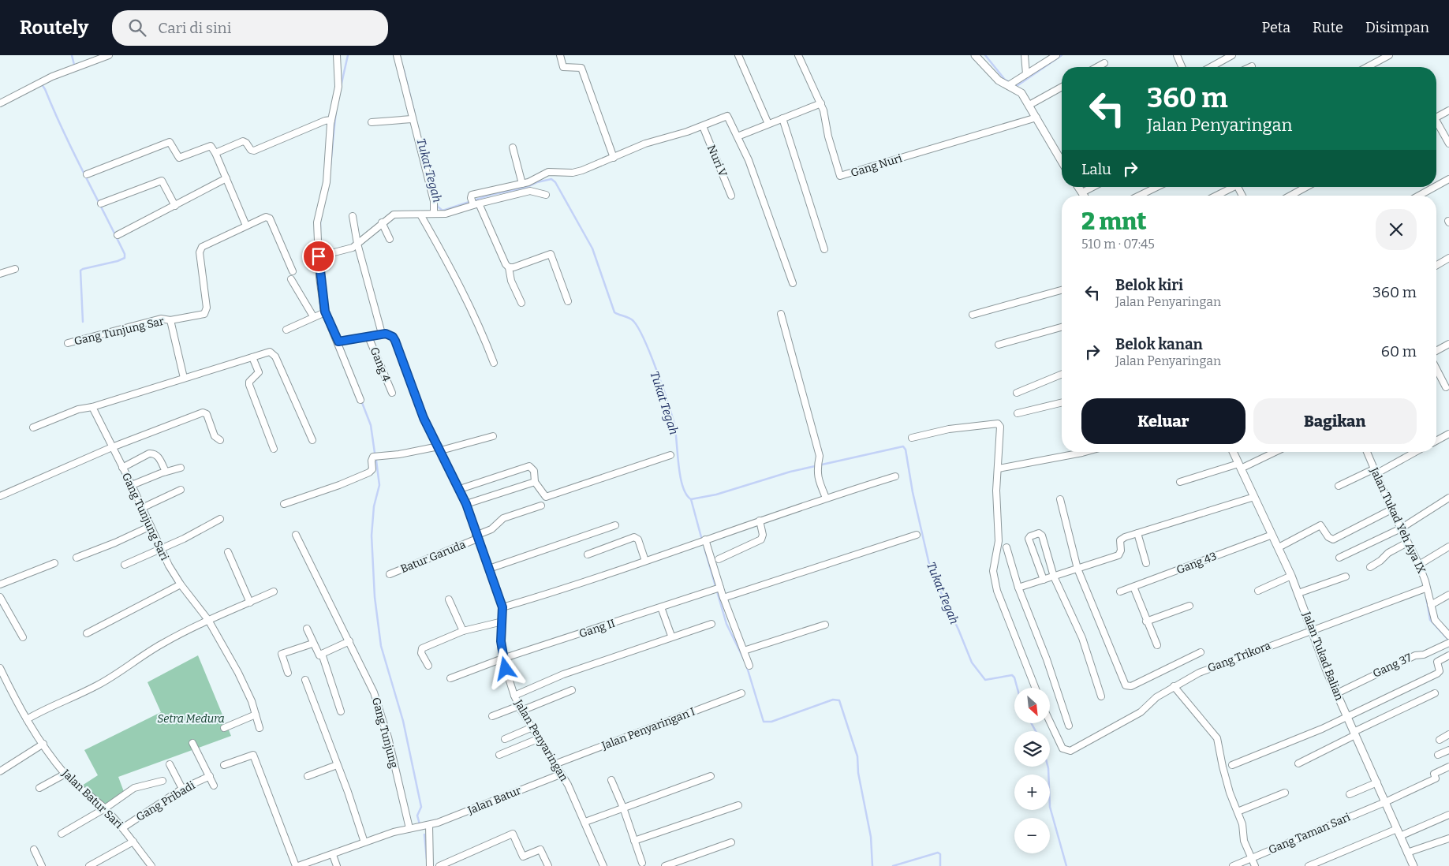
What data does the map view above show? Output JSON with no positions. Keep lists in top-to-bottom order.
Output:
{
  "streets": {
    "street": [
      "Nuri V",
      "Gang Nuri",
      "Gang Tunjung Sar",
      "Gang 4",
      "Gang Tunjung Sari",
      "Jalan Tukad Yeh Aya IX",
      "Batur Garuda",
      "Gang 43",
      "Gang II",
      "Jalan Tukad Balian",
      "Gang Trikora",
      "Gang 37",
      "Jalan Penyaringan I",
      "Gang Tunjung",
      "Jalan Penyaringan",
      "Jalan Batur Sari",
      "Jalan Batur",
      "Gang Pribadi",
      "Gang Taman Sari"
    ]
  },
  "crossings": [
    ["Jalan Tukad Yeh Aya IX", "Gang Trikora"],
    ["Batur Garuda", "Jalan Penyaringan"],
    ["Gang 43", "Jalan Tukad Balian"],
    ["Gang II", "Jalan Penyaringan"],
    ["Jalan Tukad Balian", "Gang Trikora"],
    ["Jalan Tukad Balian", "Gang 37"],
    ["Jalan Tukad Balian", "Gang Taman Sari"],
    ["Jalan Penyaringan I", "Jalan Penyaringan"],
    ["Gang Tunjung", "Jalan Batur"],
    ["Jalan Penyaringan", "Jalan Batur"],
    ["Jalan Batur Sari", "Gang Pribadi"]
  ],
  "water": ["Tukat Tegah"],
  "parks": ["Setra Medura"],
  "north": "bottom right",
  "page": {
    "header": "Routely",
    "search": "Cari di sini",
    "nav": ["Peta", "Rute", "Disimpan"],
    "turn": ["360 m", "Jalan Penyaringan"],
    "then": "Lalu",
    "heading": ["2 mnt", "510 m · 07:45"],
    "list": [
      {
        "name": "Belok kiri",
        "note": "Jalan Penyaringan",
        "value": "360 m"
      },
      {
        "name": "Belok kanan",
        "note": "Jalan Penyaringan",
        "value": "60 m"
      }
    ],
    "buttons": ["Keluar", "Bagikan"],
    "map_buttons": ["+", "−"]
  }
}
